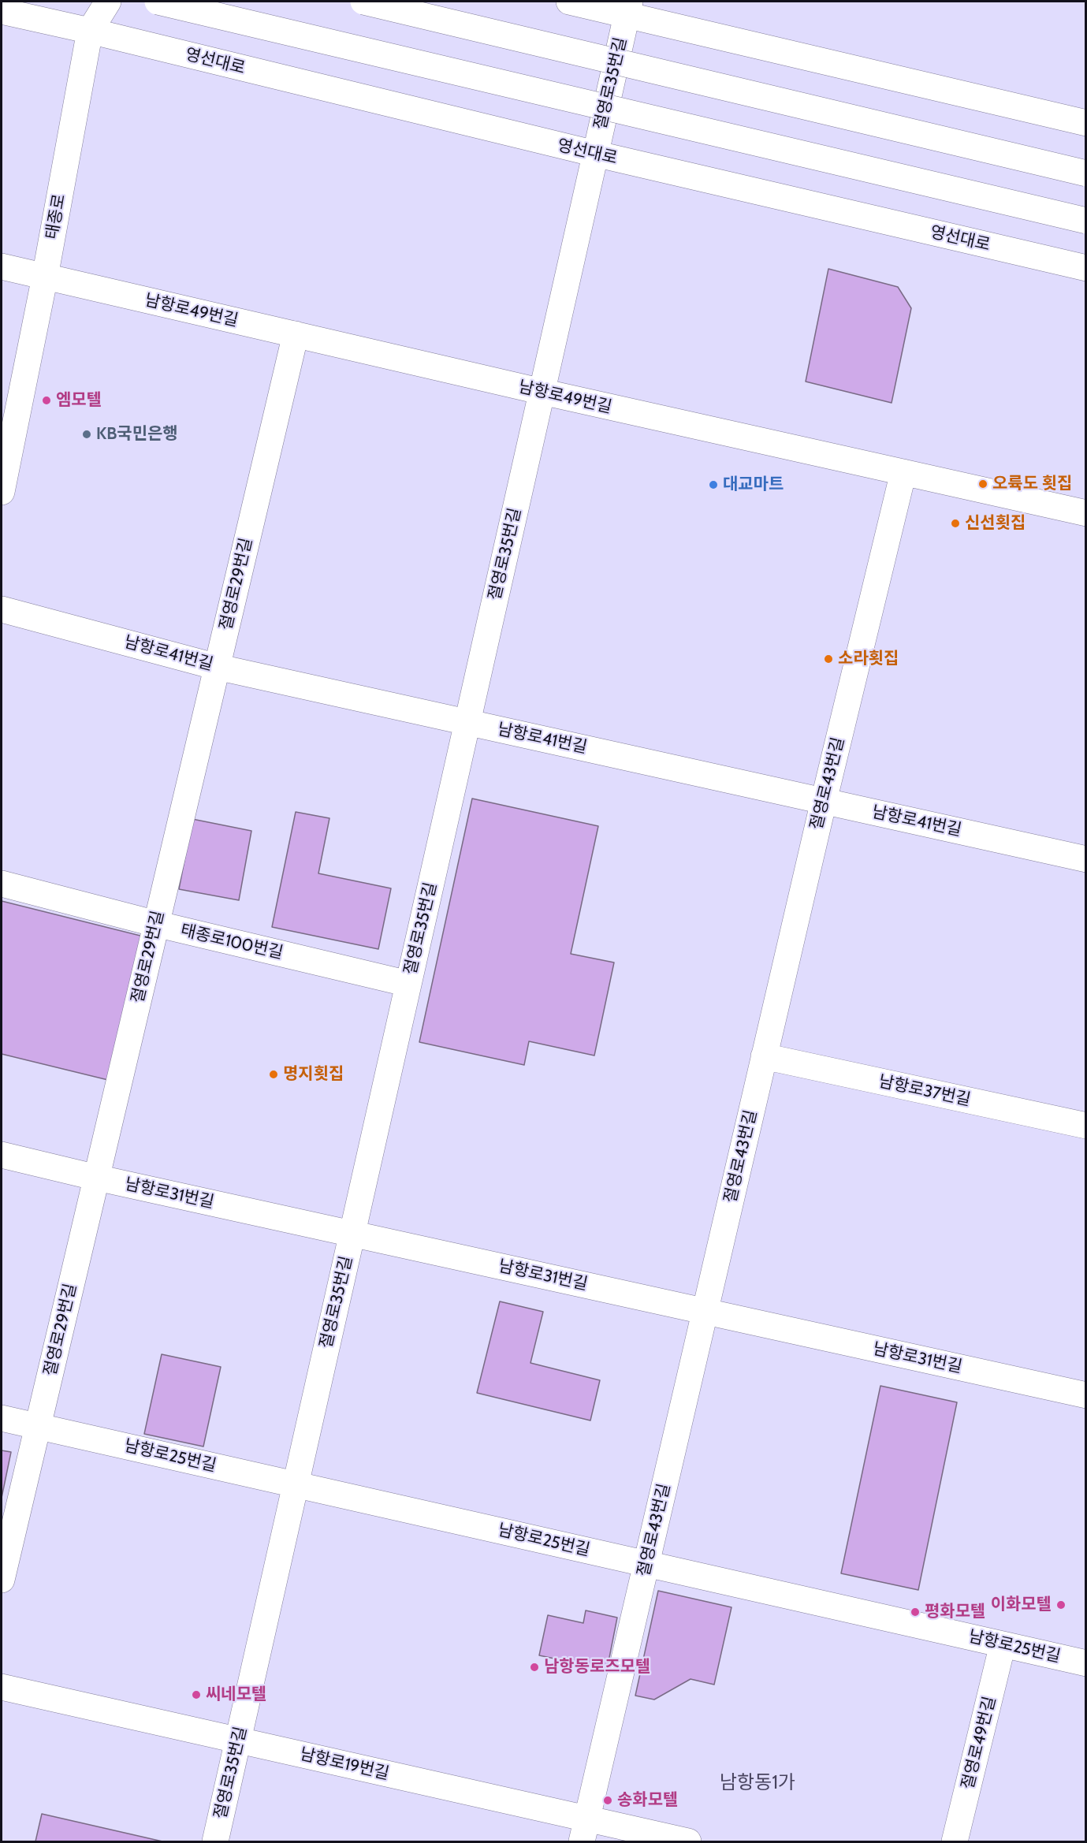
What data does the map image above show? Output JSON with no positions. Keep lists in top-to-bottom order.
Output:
{
  "streets": {
    "main road": [
      "영선대로",
      "절영로35번길",
      "태종로",
      "남항로49번길",
      "절영로29번길",
      "남항로41번길",
      "절영로43번길",
      "태종로100번길",
      "남항로37번길",
      "남항로31번길",
      "남항로25번길",
      "절영로49번길",
      "남항로19번길"
    ]
  },
  "crossings": [
    ["영선대로", "절영로35번길"],
    ["영선대로", "태종로"],
    ["절영로35번길", "남항로49번길"],
    ["절영로35번길", "남항로41번길"],
    ["절영로35번길", "태종로100번길"],
    ["절영로35번길", "남항로31번길"],
    ["절영로35번길", "남항로25번길"],
    ["절영로35번길", "남항로19번길"],
    ["태종로", "남항로49번길"],
    ["남항로49번길", "절영로29번길"],
    ["남항로49번길", "절영로43번길"],
    ["절영로29번길", "남항로41번길"],
    ["절영로29번길", "태종로100번길"],
    ["절영로29번길", "남항로31번길"],
    ["절영로29번길", "남항로25번길"],
    ["남항로41번길", "절영로43번길"],
    ["절영로43번길", "남항로37번길"],
    ["절영로43번길", "남항로31번길"],
    ["절영로43번길", "남항로25번길"],
    ["절영로43번길", "남항로19번길"],
    ["남항로25번길", "절영로49번길"]
  ],
  "districts": ["남항동1가"],
  "places": [
    "엠모텔",
    "KB국민은행",
    "오륙도 횟집",
    "대교마트",
    "신선횟집",
    "소라횟집",
    "명지횟집",
    "이화모텔",
    "평화모텔",
    "남항동로즈모텔",
    "씨네모텔",
    "송화모텔"
  ]
}
